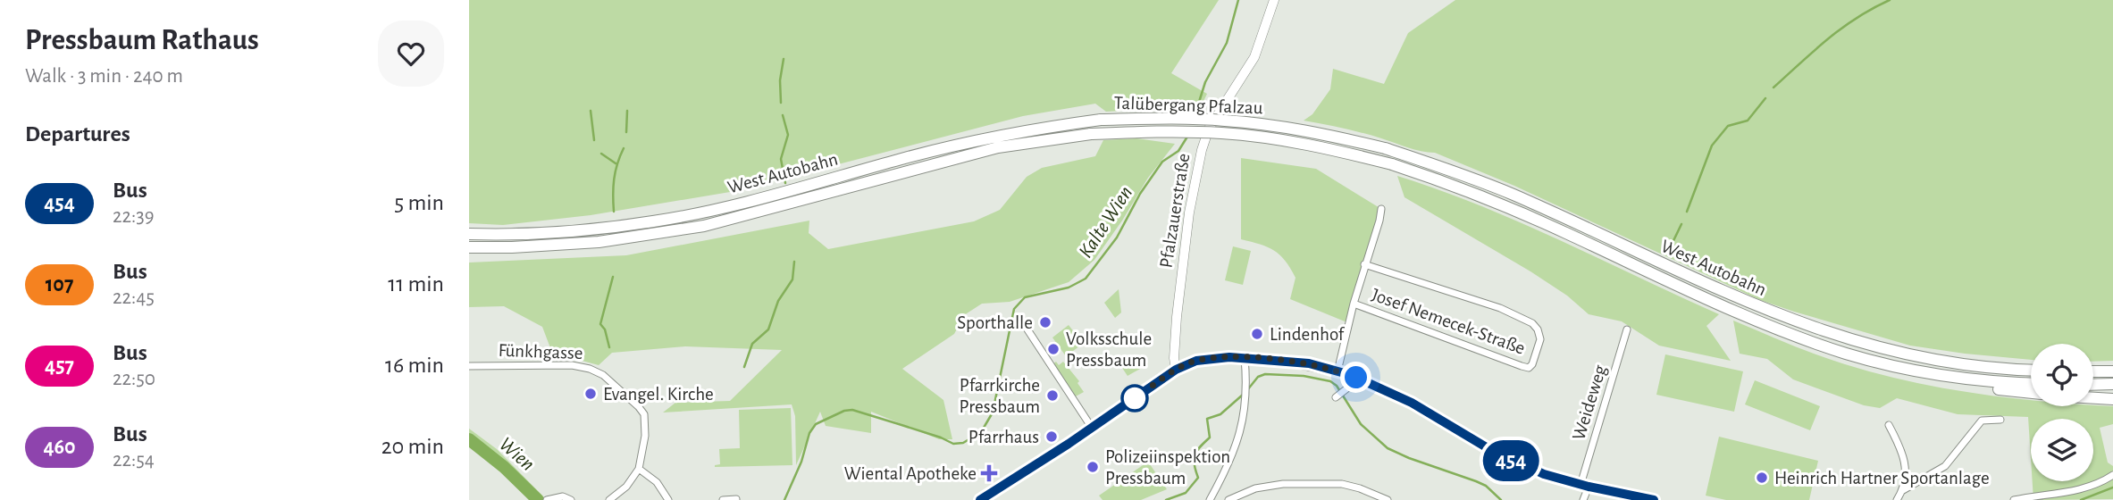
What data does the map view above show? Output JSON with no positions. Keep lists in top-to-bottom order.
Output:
{
  "streets": {
    "highway": ["Talübergang Pfalzau", "West Autobahn"],
    "street": [
      "Pfalzauerstraße",
      "Josef Nemecek-Straße",
      "Fünkhgasse",
      "Weideweg"
    ]
  },
  "crossings": [
    ["Talübergang Pfalzau", "West Autobahn"]
  ],
  "water": ["Kalte Wien", "Wien"],
  "places": {
    "other": [
      "Sporthalle",
      "Lindenhof",
      "Volksschule Pressbaum",
      "Evangel. Kirche",
      "Pfarrkirche Pressbaum",
      "Pfarrhaus",
      "Polizeiinspektion Pressbaum",
      "Heinrich Hartner Sportanlage"
    ],
    "health": ["Wiental Apotheke"]
  },
  "lines": ["bus line 454"],
  "page": {
    "heading": [
      ["Pressbaum Rathaus", "Walk · 3 min · 240 m"],
      "Departures"
    ],
    "on_map": "454",
    "list": [
      {
        "mark": "454",
        "name": "Bus",
        "note": "22:39",
        "value": "5 min"
      },
      {
        "mark": "107",
        "name": "Bus",
        "note": "22:45",
        "value": "11 min"
      },
      {
        "mark": "457",
        "name": "Bus",
        "note": "22:50",
        "value": "16 min"
      },
      {
        "mark": "460",
        "name": "Bus",
        "note": "22:54",
        "value": "20 min"
      }
    ]
  }
}
